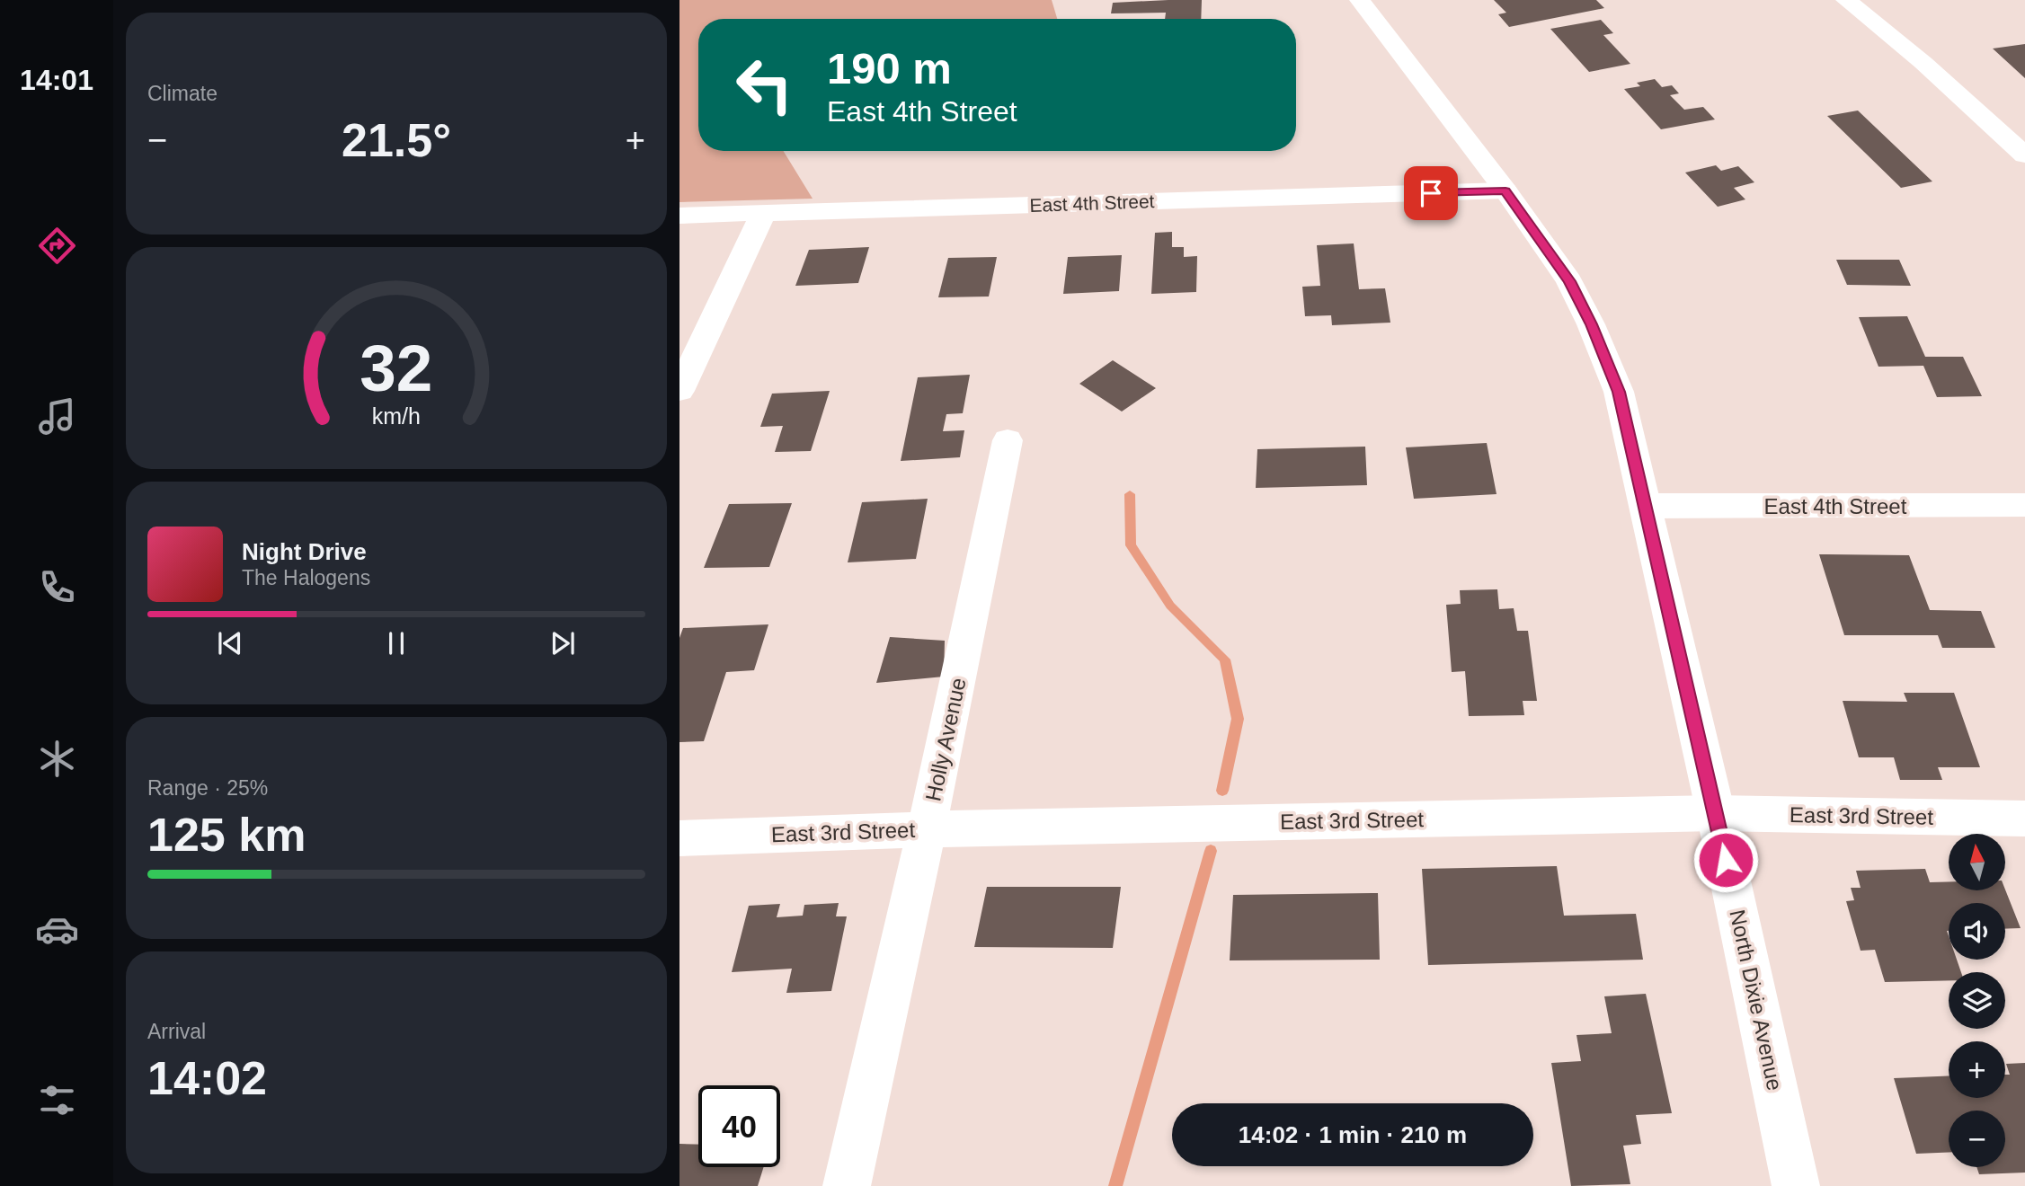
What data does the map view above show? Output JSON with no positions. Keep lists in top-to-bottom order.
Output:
{
  "streets": {
    "street": [
      "East 4th Street",
      "Holly Avenue",
      "East 3rd Street",
      "North Dixie Avenue"
    ]
  },
  "crossings": [
    ["East 4th Street", "North Dixie Avenue"],
    ["Holly Avenue", "East 3rd Street"],
    ["East 3rd Street", "North Dixie Avenue"]
  ],
  "north": "top",
  "page": {
    "tabs": "14:01",
    "tile": [
      "Climate",
      ["Range · 25%", "125 km"],
      ["Arrival", "14:02"]
    ],
    "turn": ["190 m", "East 4th Street"],
    "heat": ["−", "21.5°", "+"],
    "song": ["Night Drive", "The Halogens"],
    "map_buttons": ["+", "−"],
    "limit": "40",
    "trip": "14:02 · 1 min · 210 m",
    "gauge": ["32", "km/h"]
  }
}
